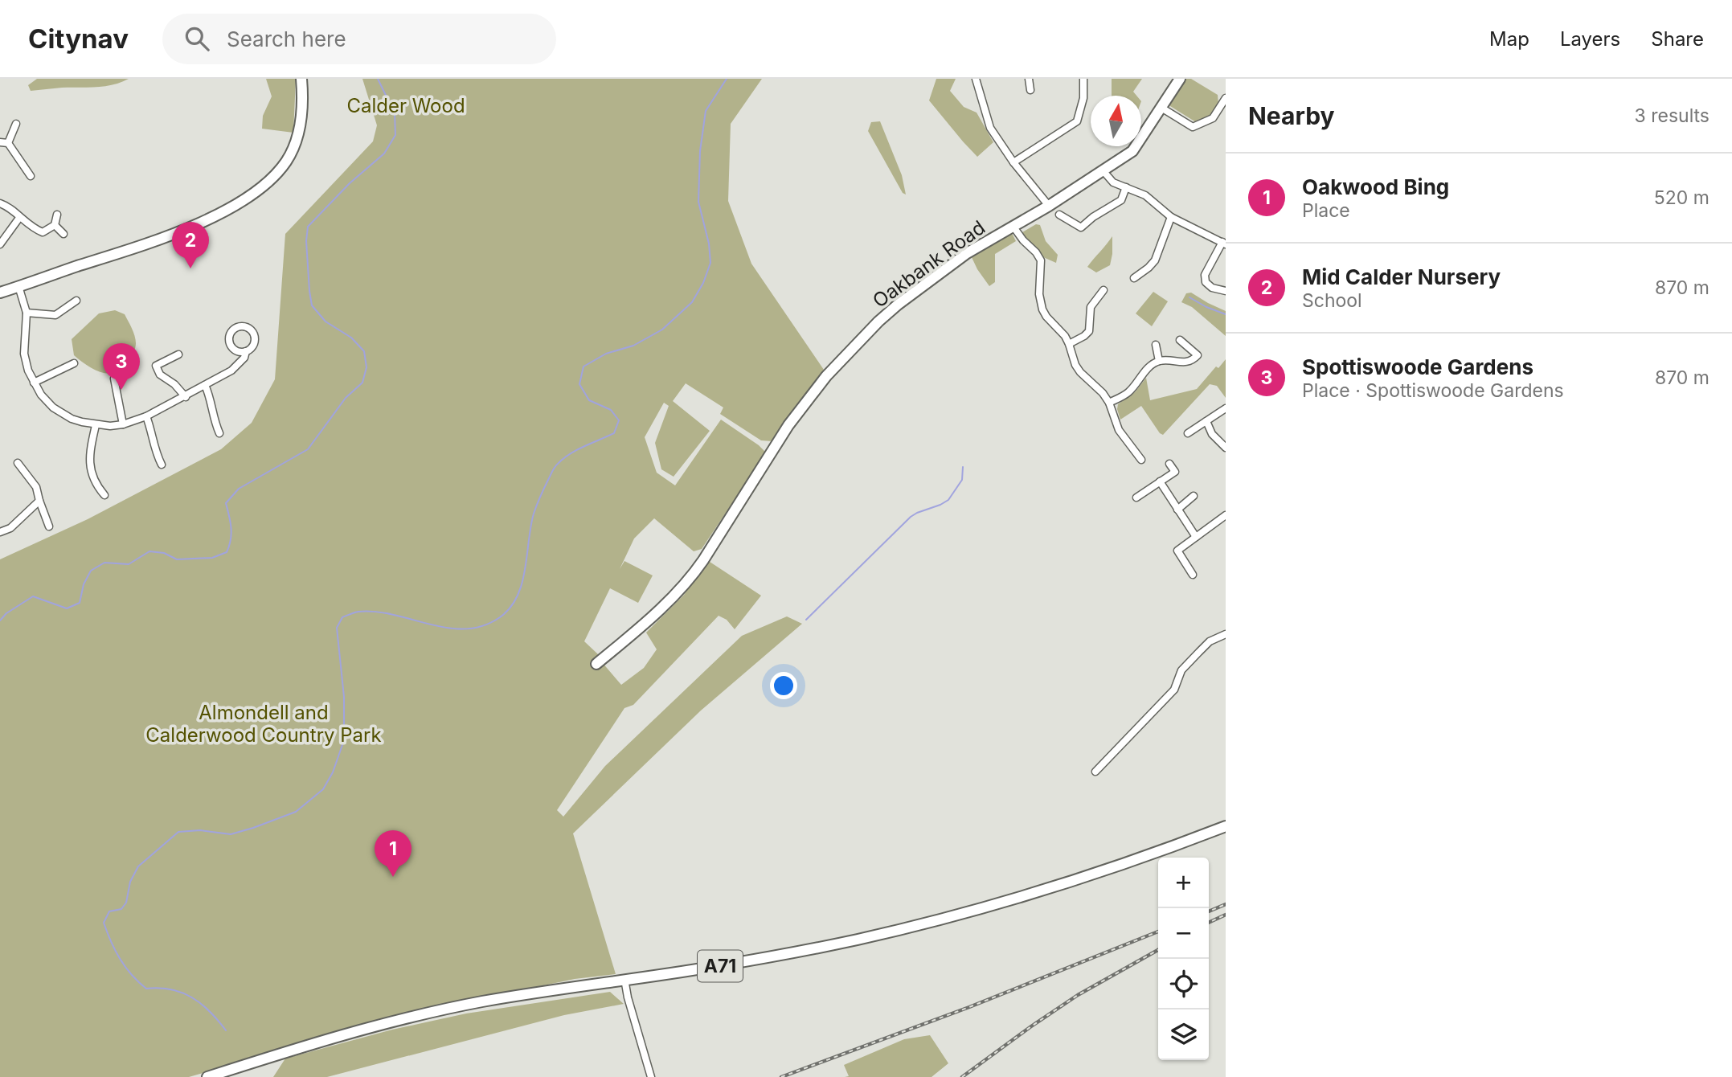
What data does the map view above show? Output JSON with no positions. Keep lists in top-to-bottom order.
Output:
{
  "streets": {
    "street": ["Oakbank Road", "A71"]
  },
  "parks": ["Calder Wood", "Almondell and Calderwood Country Park"],
  "north": "top",
  "page": {
    "header": "Citynav",
    "search": "Search here",
    "nav": ["Map", "Layers", "Share"],
    "heading": ["Nearby", "3 results"],
    "list": [
      {
        "mark": "1",
        "name": "Oakwood Bing",
        "note": "Place",
        "value": "520 m"
      },
      {
        "mark": "2",
        "name": "Mid Calder Nursery",
        "note": "School",
        "value": "870 m"
      },
      {
        "mark": "3",
        "name": "Spottiswoode Gardens",
        "note": "Place · Spottiswoode Gardens",
        "value": "870 m"
      }
    ],
    "pins": ["2", "3", "1"],
    "map_buttons": ["+", "−"]
  }
}
